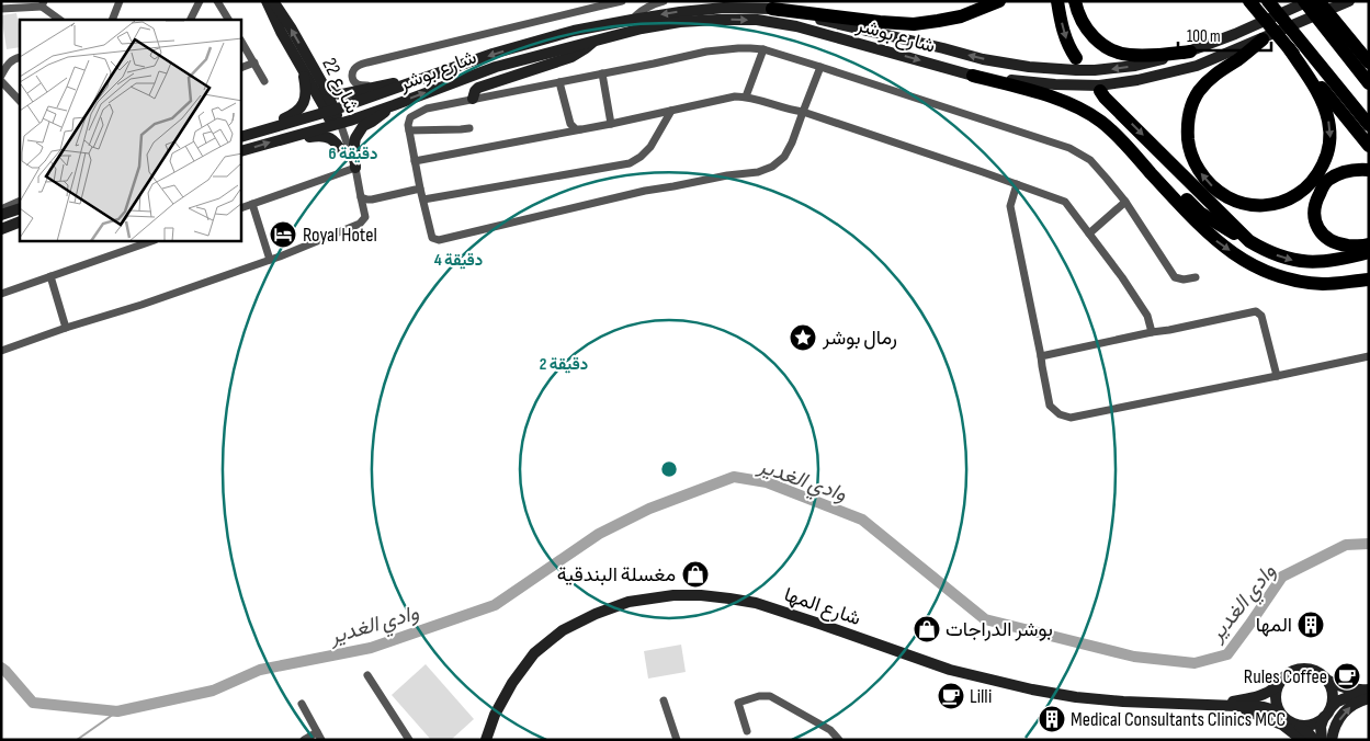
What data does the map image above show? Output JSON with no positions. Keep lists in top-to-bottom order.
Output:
{
  "streets": {
    "main road": ["شارع بوشر", "شارع 22", "شارع المها"]
  },
  "crossings": [
    ["شارع بوشر", "شارع 22"]
  ],
  "water": ["وادي الغدير"],
  "places": {
    "hotel": ["Royal Hotel"],
    "place": ["رمال بوشر"],
    "shop": ["مغسلة البندقية", "بوشر الدراجات"],
    "building": ["المها", "Medical Consultants Clinics MCC"],
    "cafe": ["Rules Coffee", "Lilli"]
  },
  "scale_bar": "100 m",
  "rings": ["6 دقيقة", "4 دقيقة", "2 دقيقة"]
}
